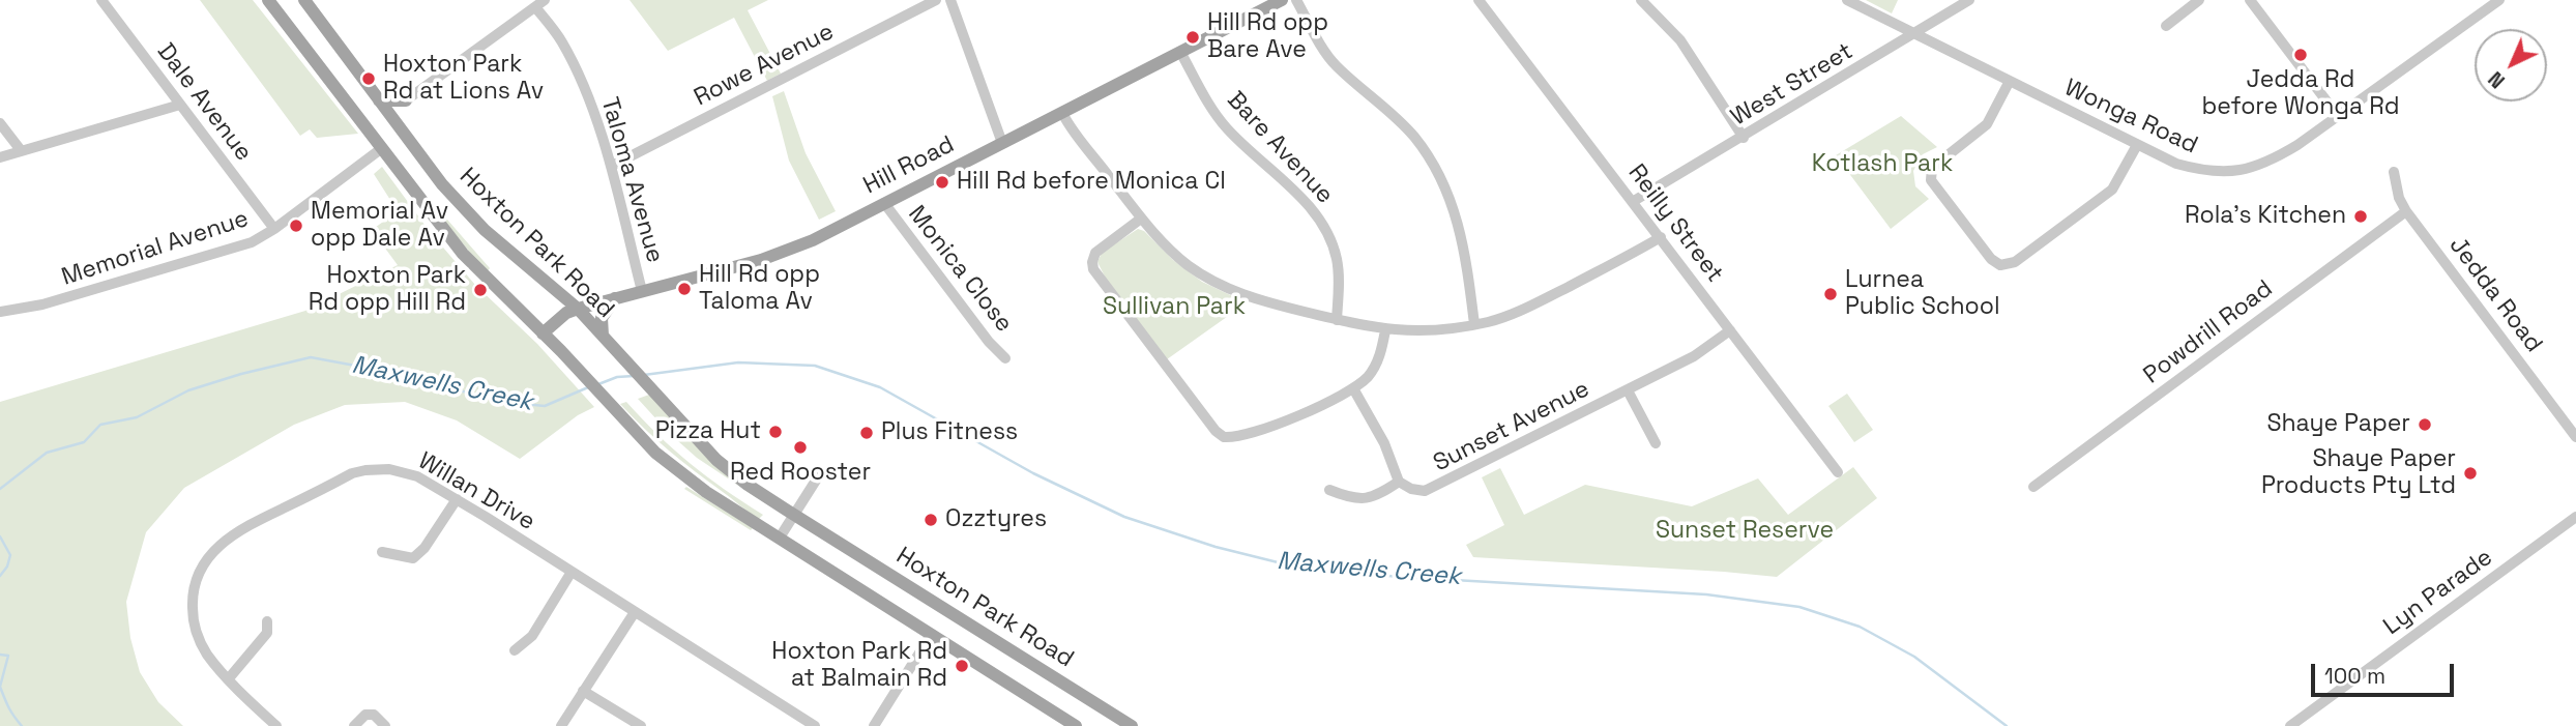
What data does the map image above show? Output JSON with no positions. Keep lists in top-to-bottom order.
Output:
{
  "streets": {
    "main road": ["Hill Road", "Hoxton Park Road"],
    "street": [
      "Rowe Avenue",
      "West Street",
      "Dale Avenue",
      "Wonga Road",
      "Bare Avenue",
      "Taloma Avenue",
      "Reilly Street",
      "Memorial Avenue",
      "Monica Close",
      "Jedda Road",
      "Powdrill Road",
      "Sunset Avenue",
      "Willan Drive",
      "Lyn Parade"
    ]
  },
  "crossings": [
    ["Rowe Avenue", "Taloma Avenue"],
    ["West Street", "Wonga Road"],
    ["West Street", "Reilly Street"],
    ["Dale Avenue", "Memorial Avenue"],
    ["Bare Avenue", "Hill Road"],
    ["Hill Road", "Taloma Avenue"],
    ["Hill Road", "Hoxton Park Road"],
    ["Hill Road", "Monica Close"],
    ["Reilly Street", "Sunset Avenue"],
    ["Jedda Road", "Powdrill Road"]
  ],
  "water": ["Maxwells Creek"],
  "parks": ["Kotlash Park", "Sullivan Park", "Sunset Reserve"],
  "places": [
    "Hill Rd opp Bare Ave",
    "Jedda Rd before Wonga Rd",
    "Hoxton Park Rd at Lions Av",
    "Hill Rd before Monica Cl",
    "Rola's Kitchen",
    "Memorial Av opp Dale Av",
    "Hill Rd opp Taloma Av",
    "Hoxton Park Rd opp Hill Rd",
    "Lurnea Public School",
    "Shaye Paper",
    "Pizza Hut",
    "Plus Fitness",
    "Red Rooster",
    "Shaye Paper Products Pty Ltd",
    "Ozztyres",
    "Hoxton Park Rd at Balmain Rd"
  ],
  "scale_bar": "100 m",
  "north": "bottom left"
}
